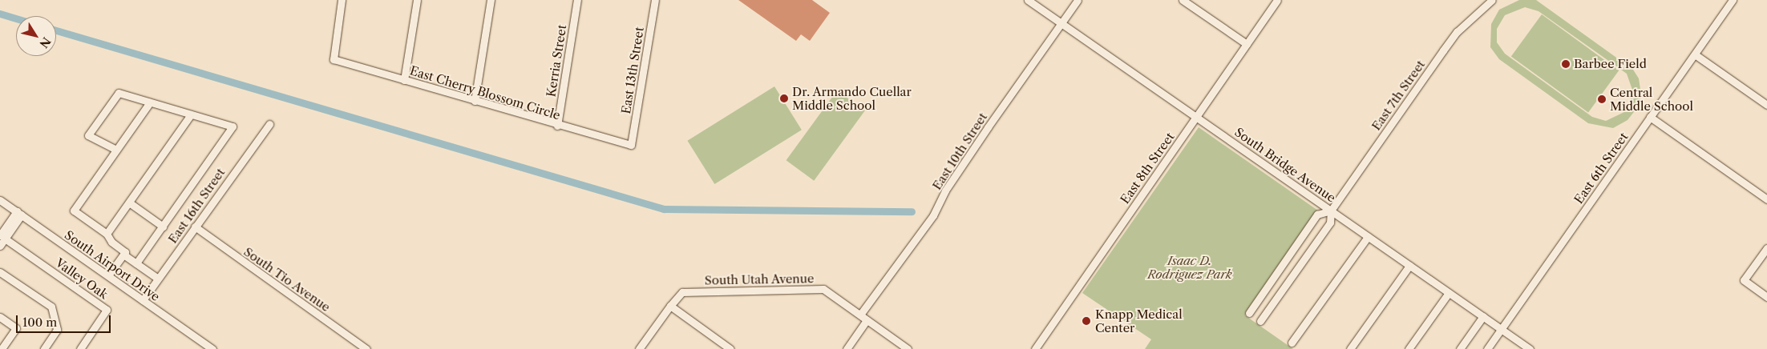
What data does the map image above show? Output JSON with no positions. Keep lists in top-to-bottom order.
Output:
{
  "streets": {
    "street": [
      "Kerria Street",
      "East 13th Street",
      "East Cherry Blossom Circle",
      "East 7th Street",
      "East 10th Street",
      "South Bridge Avenue",
      "East 8th Street",
      "East 6th Street",
      "East 16th Street",
      "South Airport Drive",
      "Valley Oak",
      "South Tio Avenue",
      "South Utah Avenue"
    ]
  },
  "crossings": [
    ["Kerria Street", "East Cherry Blossom Circle"],
    ["East 13th Street", "East Cherry Blossom Circle"],
    ["East 7th Street", "South Bridge Avenue"],
    ["East 10th Street", "South Bridge Avenue"],
    ["East 10th Street", "South Utah Avenue"],
    ["South Bridge Avenue", "East 8th Street"],
    ["South Bridge Avenue", "East 6th Street"],
    ["East 16th Street", "South Airport Drive"],
    ["East 16th Street", "South Tio Avenue"]
  ],
  "parks": ["Isaac D. Rodriguez Park"],
  "places": [
    "Barbee Field",
    "Dr. Armando Cuellar Middle School",
    "Central Middle School",
    "Knapp Medical Center"
  ],
  "scale_bar": "100 m",
  "north": "bottom right"
}
